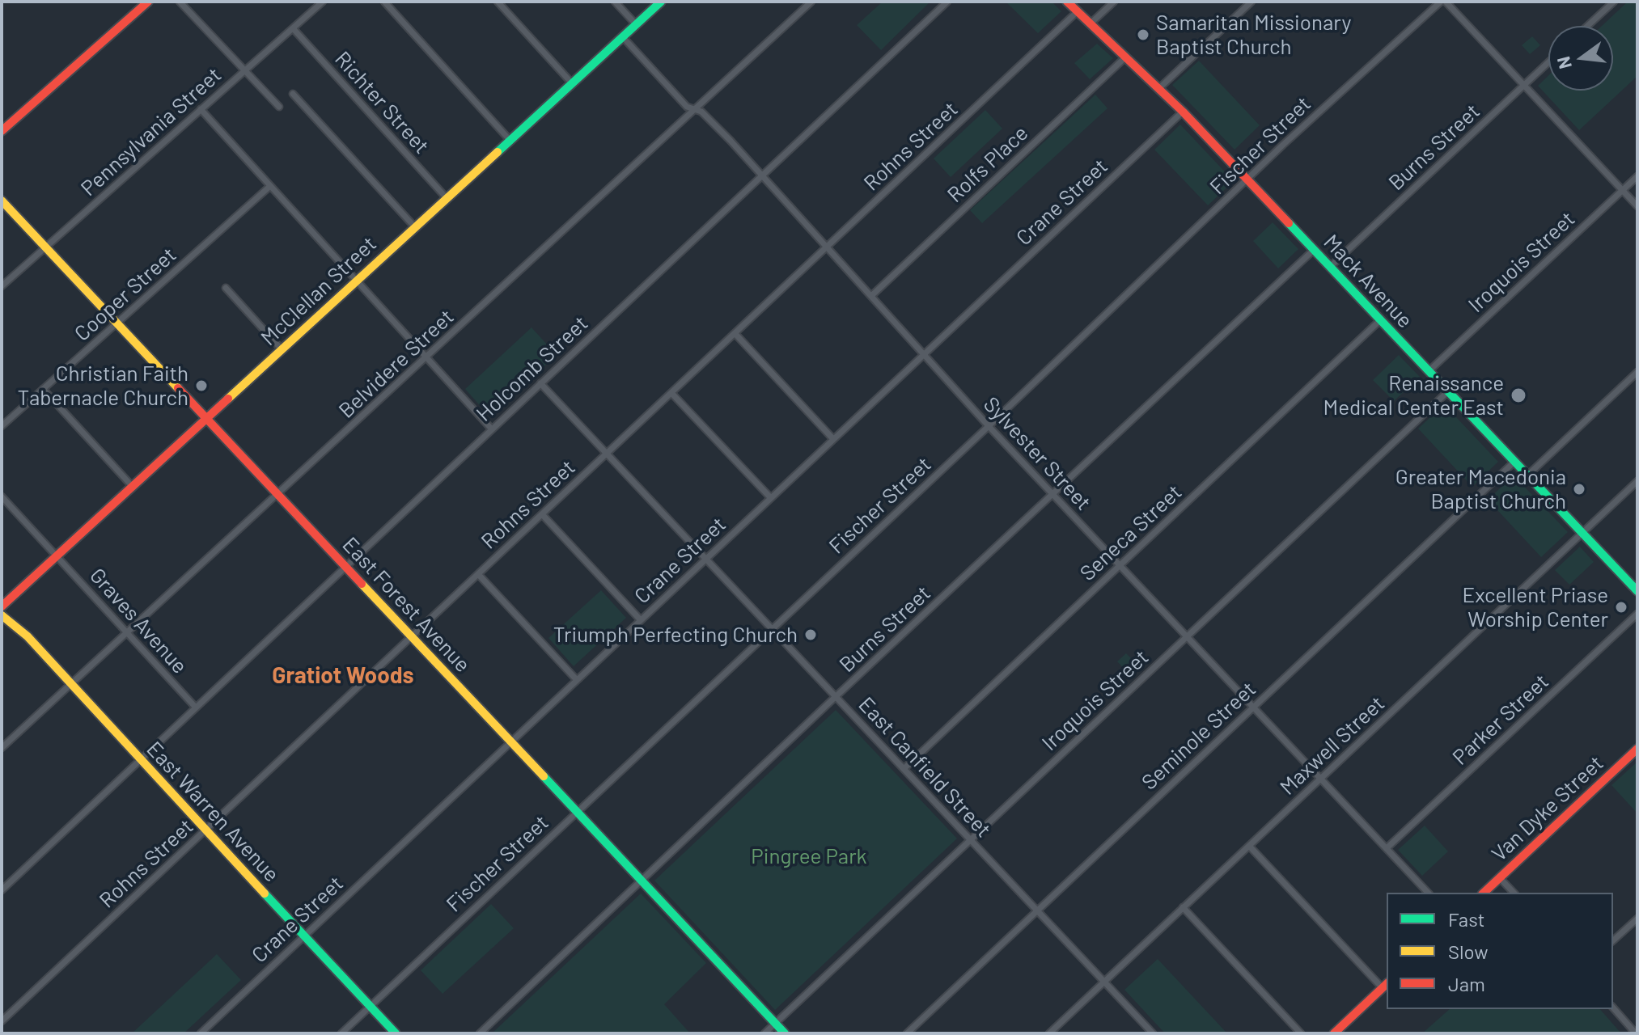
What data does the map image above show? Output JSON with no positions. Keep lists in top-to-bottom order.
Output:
{
  "streets": {
    "main road": [
      "Mack Avenue",
      "McClellan Street",
      "East Forest Avenue",
      "Van Dyke Street",
      "East Warren Avenue"
    ],
    "street": [
      "Richter Street",
      "Pennsylvania Street",
      "Fischer Street",
      "Rohns Street",
      "Burns Street",
      "Rolfs Place",
      "Crane Street",
      "Iroquois Street",
      "Cooper Street",
      "Belvidere Street",
      "Holcomb Street",
      "Sylvester Street",
      "Seneca Street",
      "Graves Avenue",
      "Parker Street",
      "Seminole Street",
      "Maxwell Street",
      "East Canfield Street"
    ]
  },
  "crossings": [
    ["Richter Street", "Pennsylvania Street"],
    ["Richter Street", "McClellan Street"],
    ["Pennsylvania Street", "East Forest Avenue"],
    ["Fischer Street", "Mack Avenue"],
    ["Fischer Street", "Sylvester Street"],
    ["Fischer Street", "East Forest Avenue"],
    ["Fischer Street", "East Canfield Street"],
    ["Fischer Street", "East Warren Avenue"],
    ["Rohns Street", "Mack Avenue"],
    ["Rohns Street", "Sylvester Street"],
    ["Rohns Street", "East Forest Avenue"],
    ["Rohns Street", "East Canfield Street"],
    ["Rohns Street", "East Warren Avenue"],
    ["Burns Street", "Mack Avenue"],
    ["Burns Street", "Sylvester Street"],
    ["Burns Street", "East Forest Avenue"],
    ["Burns Street", "East Canfield Street"],
    ["Rolfs Place", "Mack Avenue"],
    ["Rolfs Place", "Sylvester Street"],
    ["Crane Street", "Mack Avenue"],
    ["Crane Street", "Sylvester Street"],
    ["Crane Street", "East Forest Avenue"],
    ["Crane Street", "East Canfield Street"],
    ["Crane Street", "East Warren Avenue"],
    ["Iroquois Street", "Mack Avenue"],
    ["Iroquois Street", "Sylvester Street"],
    ["Iroquois Street", "East Forest Avenue"],
    ["Iroquois Street", "East Canfield Street"],
    ["Mack Avenue", "Seneca Street"],
    ["Mack Avenue", "Seminole Street"],
    ["Mack Avenue", "Maxwell Street"],
    ["McClellan Street", "Sylvester Street"],
    ["McClellan Street", "East Forest Avenue"],
    ["McClellan Street", "Graves Avenue"],
    ["Cooper Street", "East Forest Avenue"],
    ["Belvidere Street", "Sylvester Street"],
    ["Belvidere Street", "East Forest Avenue"],
    ["Belvidere Street", "Graves Avenue"],
    ["Belvidere Street", "East Warren Avenue"],
    ["Holcomb Street", "Sylvester Street"],
    ["Holcomb Street", "East Forest Avenue"],
    ["Holcomb Street", "Graves Avenue"],
    ["Holcomb Street", "East Canfield Street"],
    ["Holcomb Street", "East Warren Avenue"],
    ["Sylvester Street", "Seneca Street"],
    ["Sylvester Street", "Parker Street"],
    ["Sylvester Street", "Seminole Street"],
    ["Sylvester Street", "Maxwell Street"],
    ["Seneca Street", "East Canfield Street"],
    ["Seminole Street", "East Canfield Street"],
    ["Maxwell Street", "East Canfield Street"]
  ],
  "districts": ["Gratiot Woods"],
  "parks": ["Pingree Park"],
  "places": [
    "Samaritan Missionary Baptist Church",
    "Christian Faith Tabernacle Church",
    "Renaissance Medical Center East",
    "Greater Macedonia Baptist Church",
    "Excellent Priase Worship Center",
    "Triumph Perfecting Church"
  ],
  "legend": ["Fast", "Slow", "Jam"],
  "north": "left"
}
